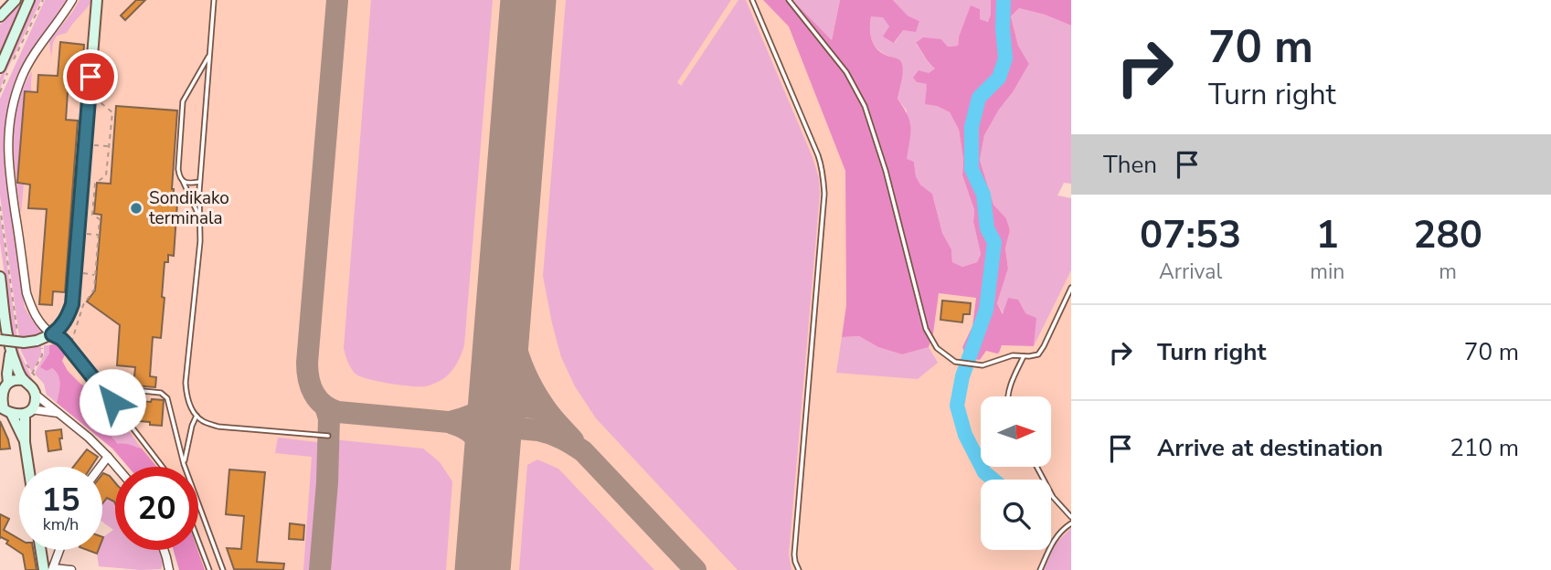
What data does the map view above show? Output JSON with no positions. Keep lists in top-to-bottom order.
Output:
{
  "places": ["Sondikako terminala"],
  "north": "right",
  "page": {
    "turn": ["70 m", "Turn right"],
    "then": "Then",
    "eta": [
      "07:53",
      "Arrival",
      "1",
      "min",
      "280",
      "m"
    ],
    "list": [
      {
        "name": "Turn right",
        "value": "70 m"
      },
      {
        "name": "Arrive at destination",
        "value": "210 m"
      }
    ],
    "speed": "15 km/h",
    "limit": "20"
  }
}
